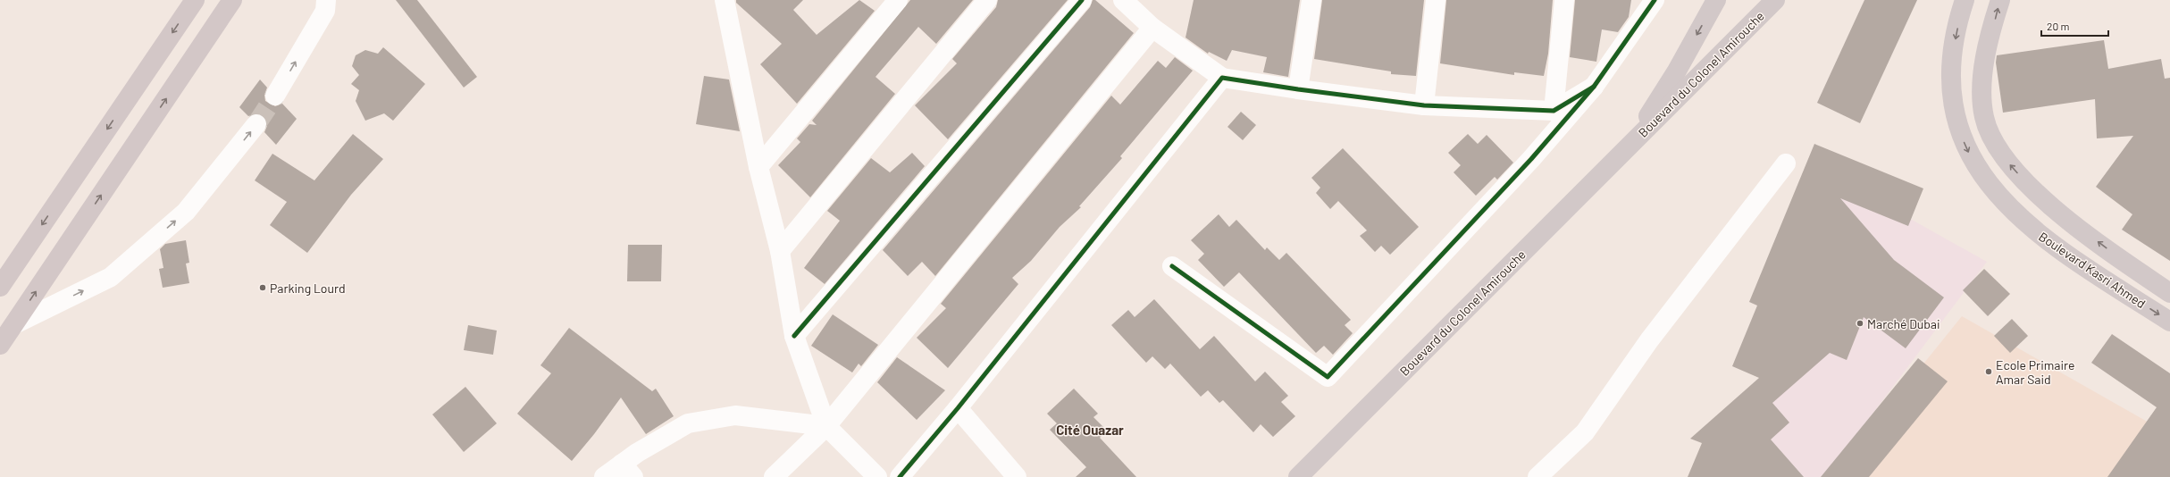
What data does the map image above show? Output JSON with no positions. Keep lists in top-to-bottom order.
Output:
{
  "streets": {
    "main road": ["Bouevard du Colonel Amirouche", "Boulevard Kasri Ahmed"]
  },
  "districts": ["Cité Ouazar"],
  "places": ["Parking Lourd", "Marché Dubai", "Ecole Primaire Amar Said"],
  "scale_bar": "20 m"
}
